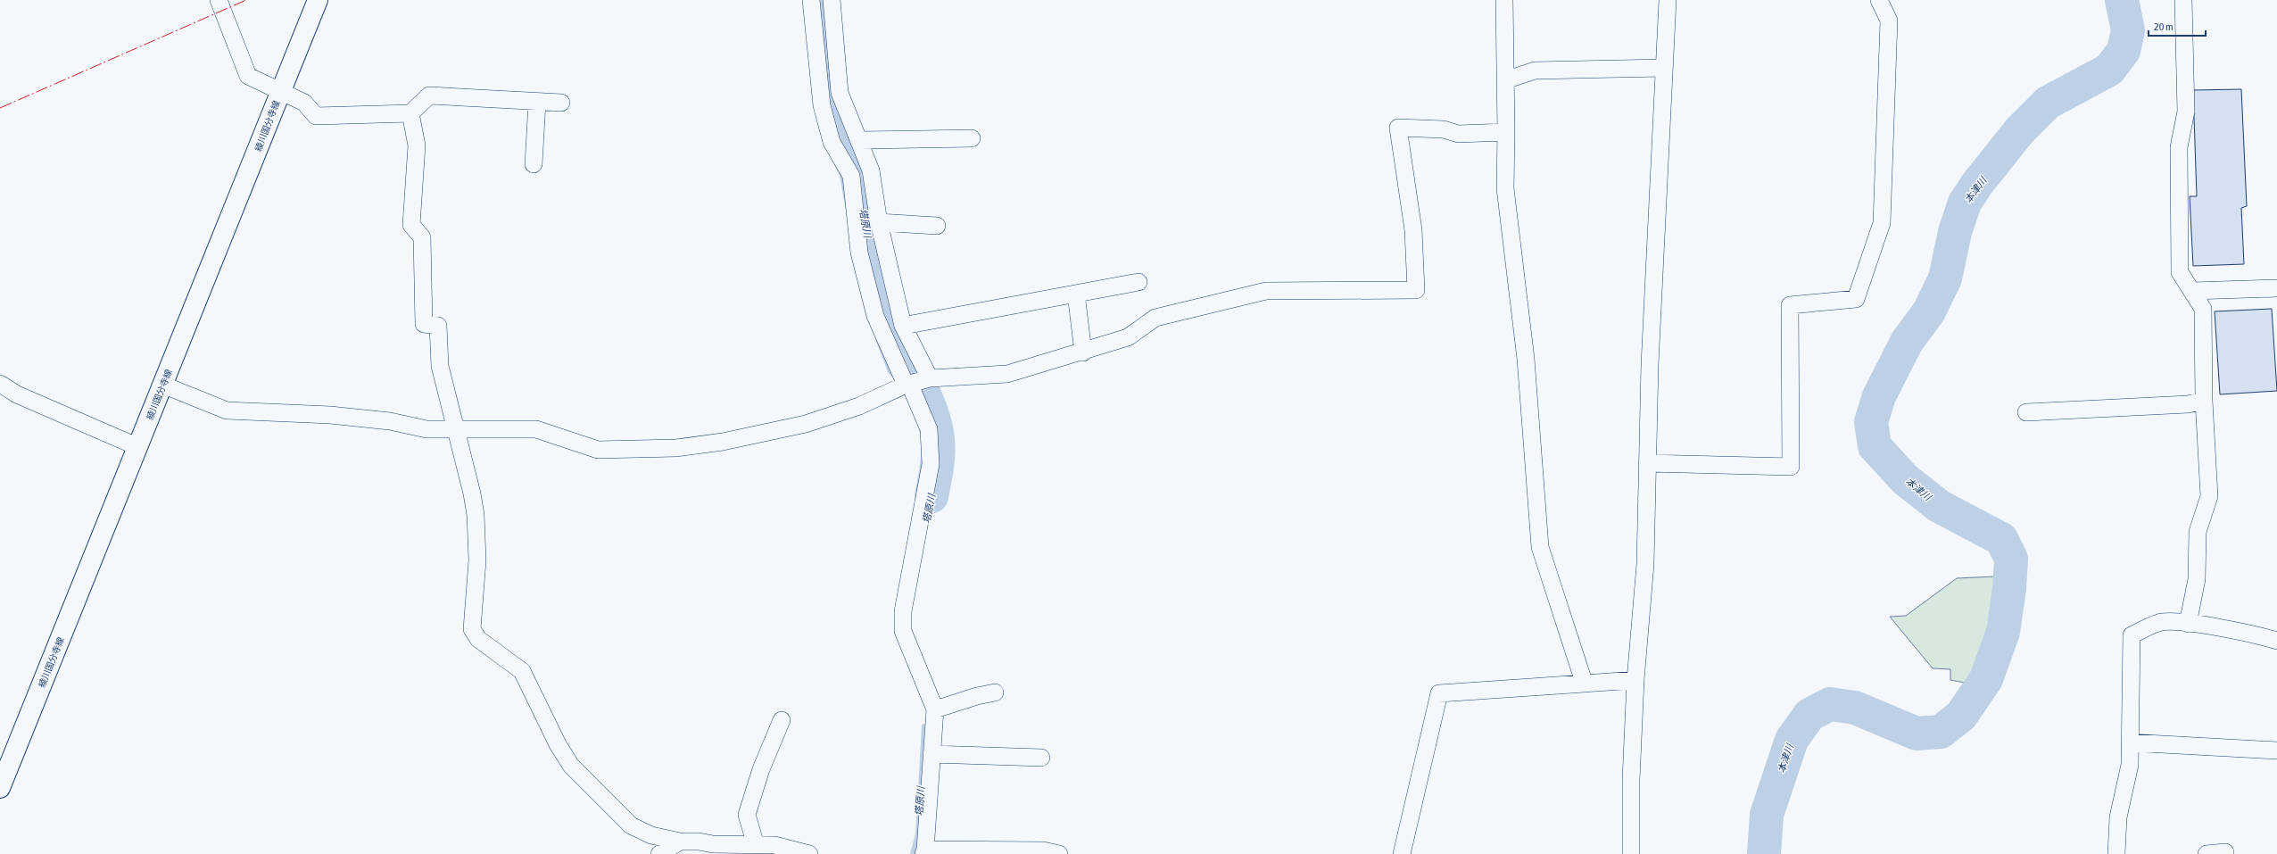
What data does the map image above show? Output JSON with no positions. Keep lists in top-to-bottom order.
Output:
{
  "streets": {
    "main road": ["綾川国分寺線"]
  },
  "water": ["本津川", "塔原川"],
  "scale_bar": "20 m"
}
